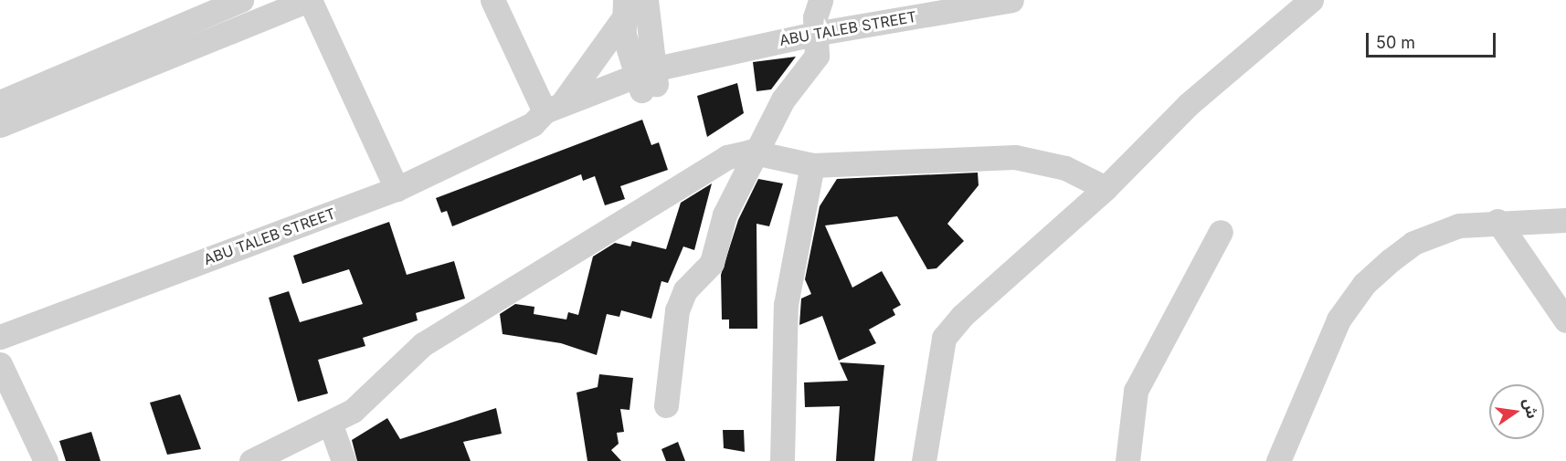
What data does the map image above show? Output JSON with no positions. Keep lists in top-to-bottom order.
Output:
{
  "streets": {
    "street": ["ABU TALEB STREET"]
  },
  "scale_bar": "50 m",
  "north": "right"
}
